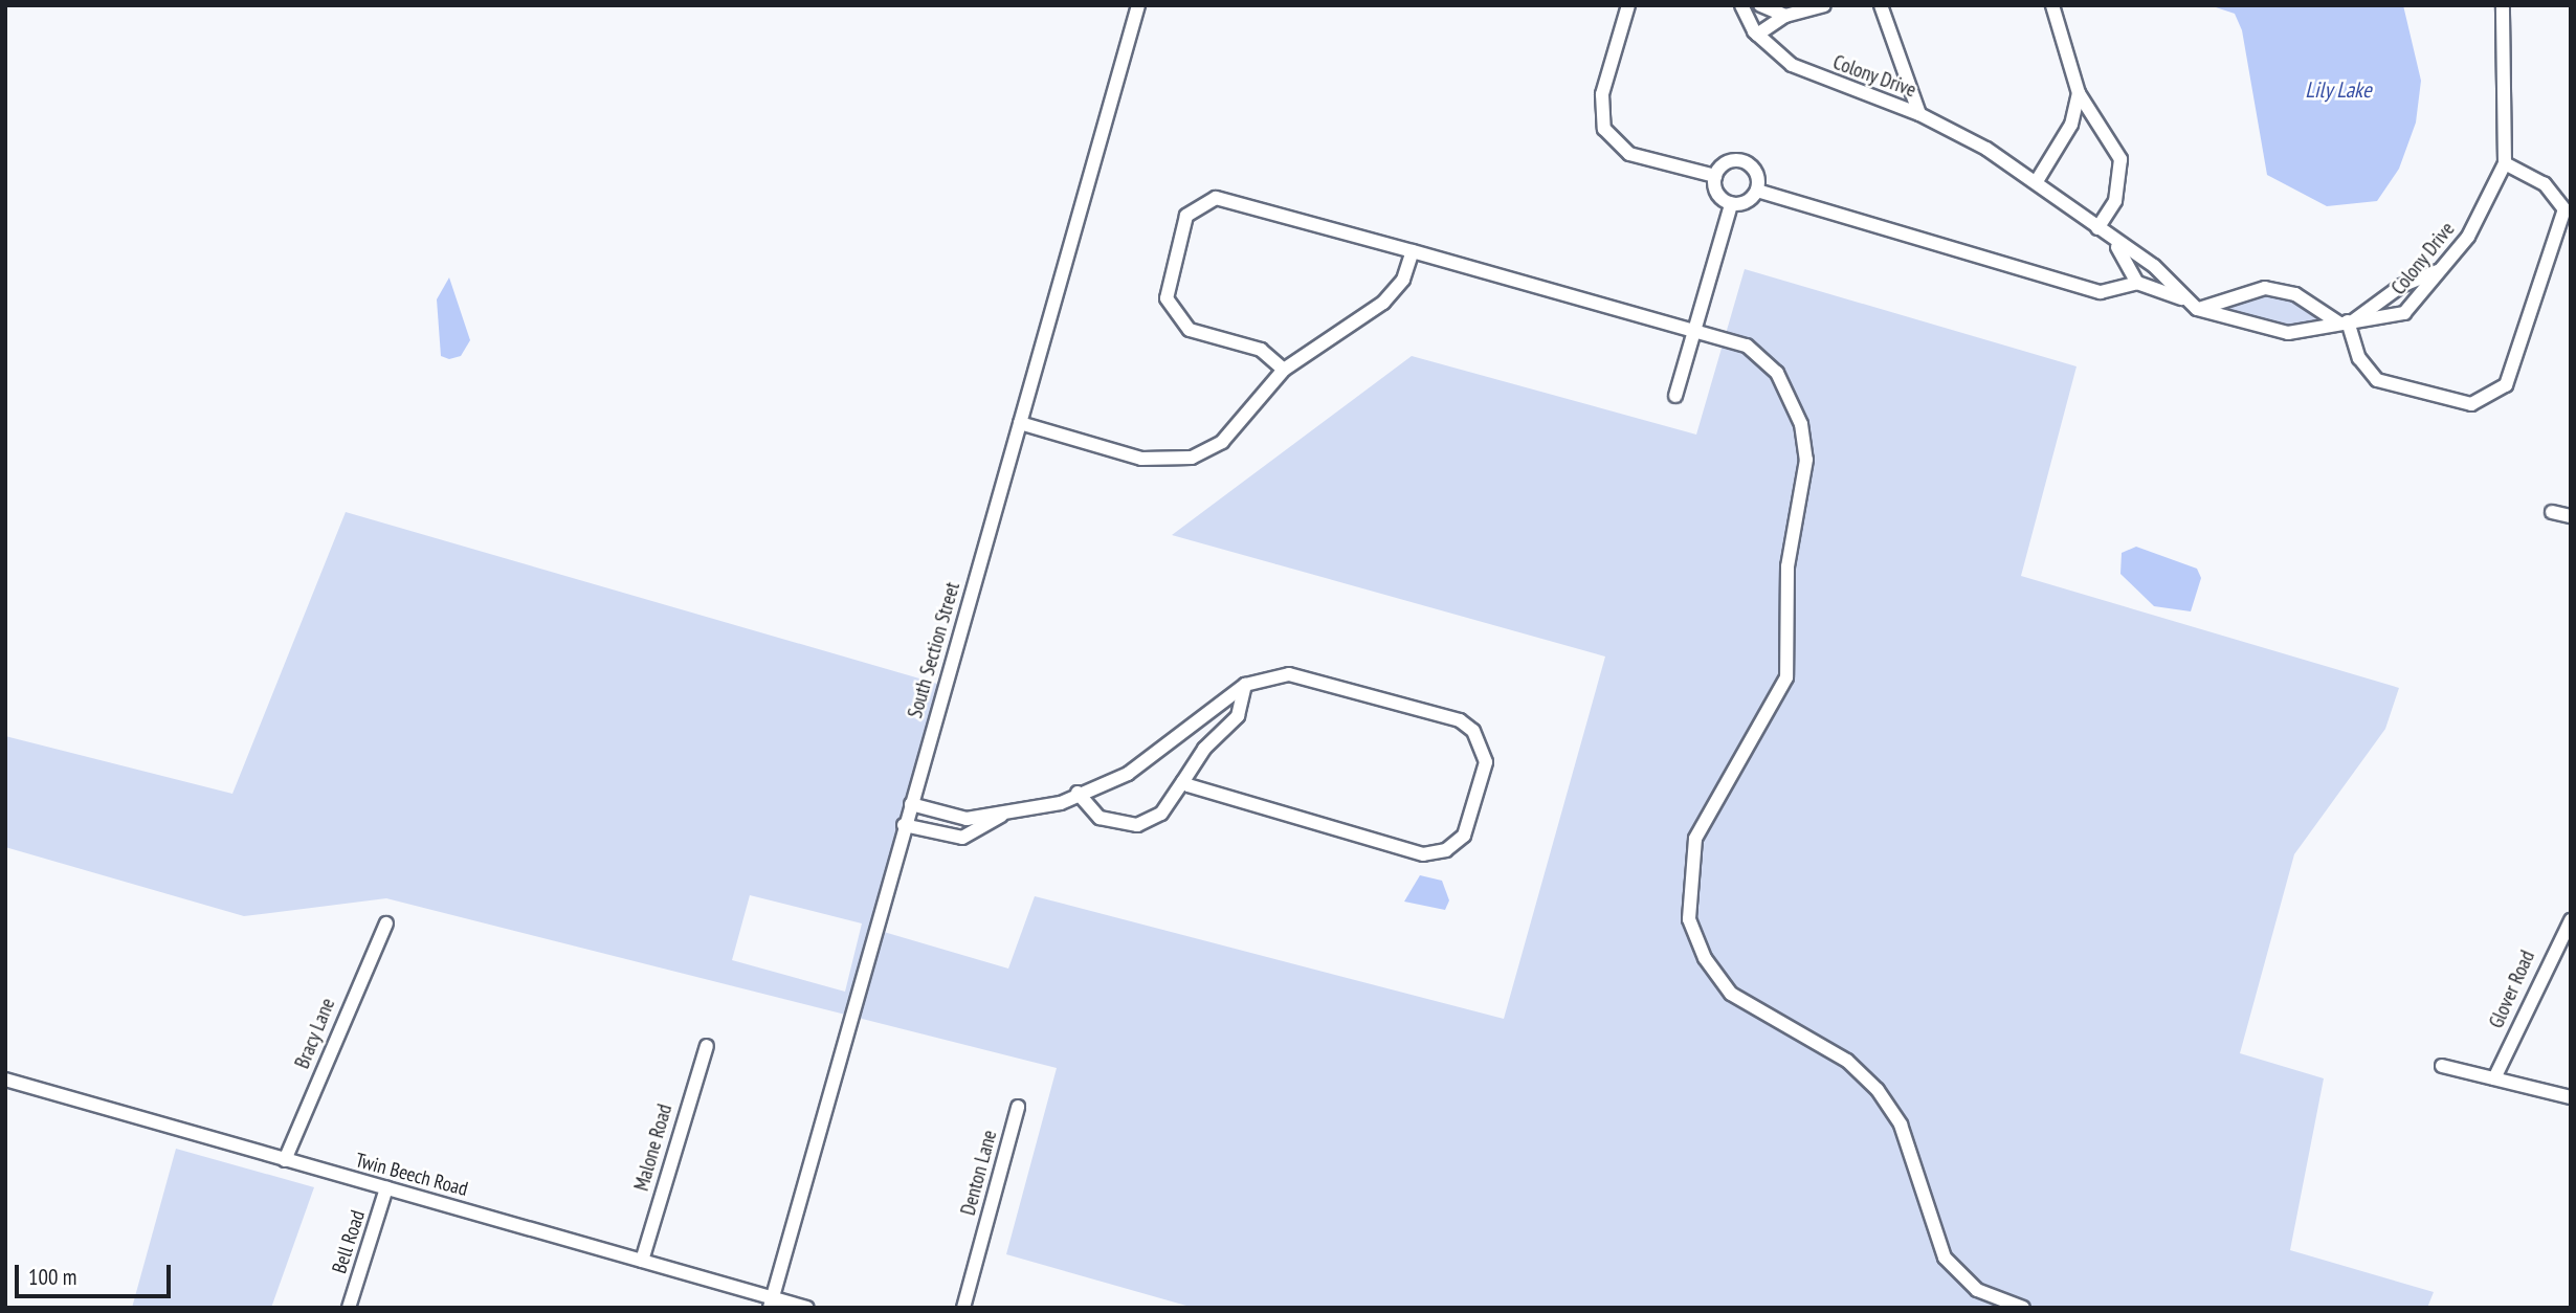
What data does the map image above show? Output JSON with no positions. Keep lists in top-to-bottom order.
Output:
{
  "streets": {
    "street": [
      "Colony Drive",
      "South Section Street",
      "Glover Road",
      "Bracy Lane",
      "Malone Road",
      "Denton Lane",
      "Twin Beech Road",
      "Bell Road"
    ]
  },
  "crossings": [
    ["South Section Street", "Twin Beech Road"],
    ["Bracy Lane", "Twin Beech Road"],
    ["Malone Road", "Twin Beech Road"],
    ["Twin Beech Road", "Bell Road"]
  ],
  "water": ["Lily Lake"],
  "scale_bar": "100 m"
}
